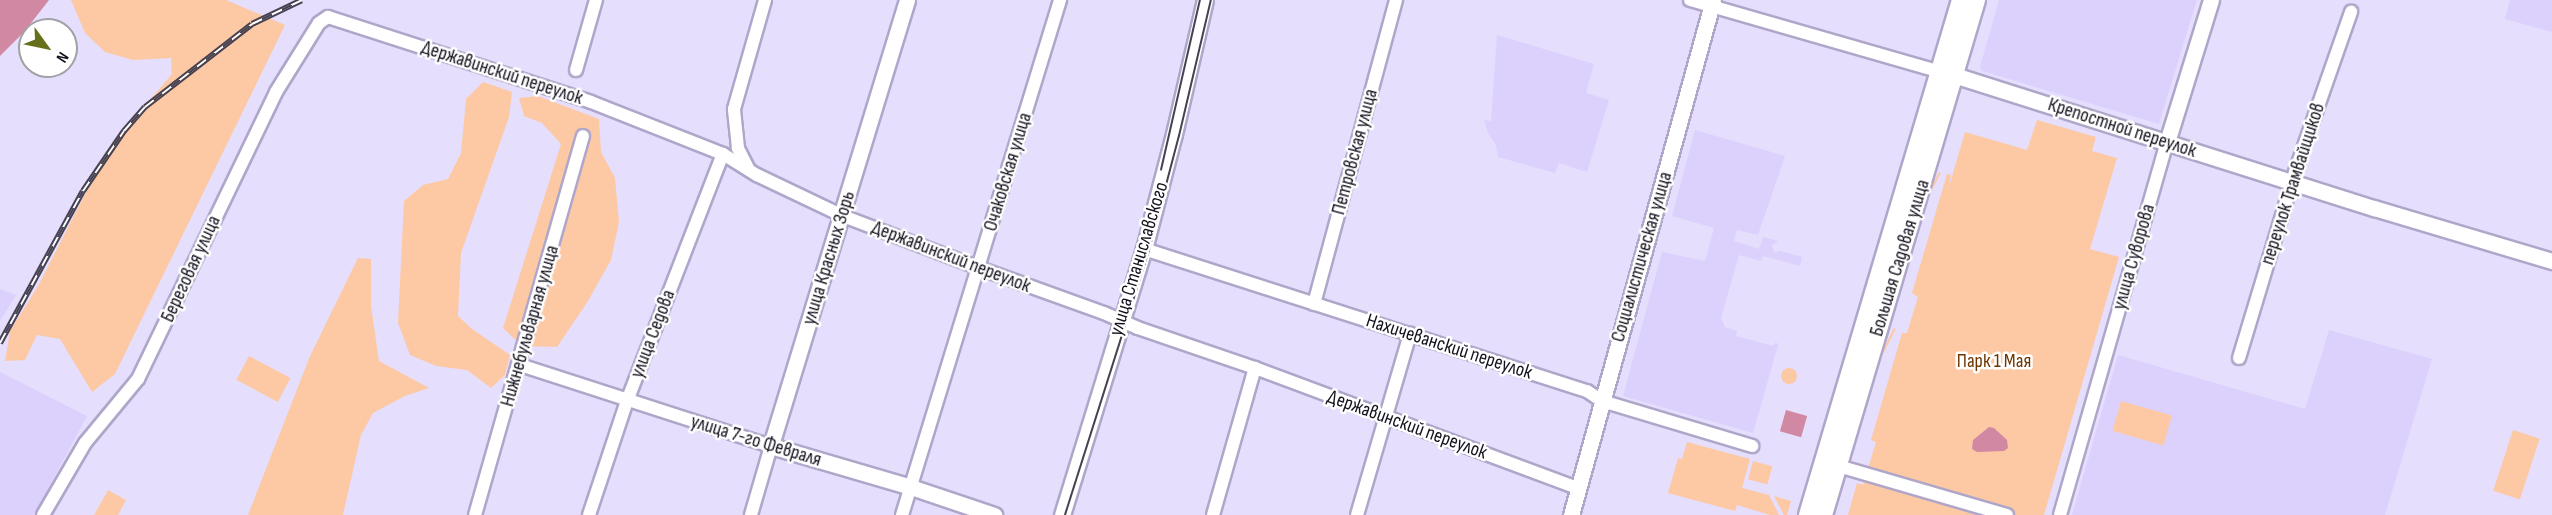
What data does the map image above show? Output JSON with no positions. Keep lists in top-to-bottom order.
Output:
{
  "streets": {
    "main road": ["Большая Садовая улица"],
    "street": [
      "Державинский переулок",
      "Крепостной переулок",
      "Петровская улица",
      "Очаковская улица",
      "переулок Трамвайщиков",
      "Социалистическая улица",
      "улица Суворова",
      "улица Красных Зорь",
      "улица Станиславского",
      "Береговая улица",
      "Нижнебульварная улица",
      "улица Седова",
      "Нахичеванский переулок",
      "улица 7-го Февраля"
    ]
  },
  "crossings": [
    ["Державинский переулок", "Очаковская улица"],
    ["Державинский переулок", "Социалистическая улица"],
    ["Державинский переулок", "улица Красных Зорь"],
    ["Державинский переулок", "улица Станиславского"],
    ["Державинский переулок", "Береговая улица"],
    ["Державинский переулок", "улица Седова"],
    ["Крепостной переулок", "переулок Трамвайщиков"],
    ["Крепостной переулок", "Социалистическая улица"],
    ["Крепостной переулок", "улица Суворова"],
    ["Крепостной переулок", "Большая Садовая улица"],
    ["Петровская улица", "Нахичеванский переулок"],
    ["Очаковская улица", "улица 7-го Февраля"],
    ["Социалистическая улица", "Нахичеванский переулок"],
    ["улица Красных Зорь", "улица 7-го Февраля"],
    ["улица Станиславского", "Нахичеванский переулок"],
    ["Нижнебульварная улица", "улица 7-го Февраля"],
    ["улица Седова", "улица 7-го Февраля"]
  ],
  "parks": ["Парк 1 Мая"],
  "north": "bottom right"
}
